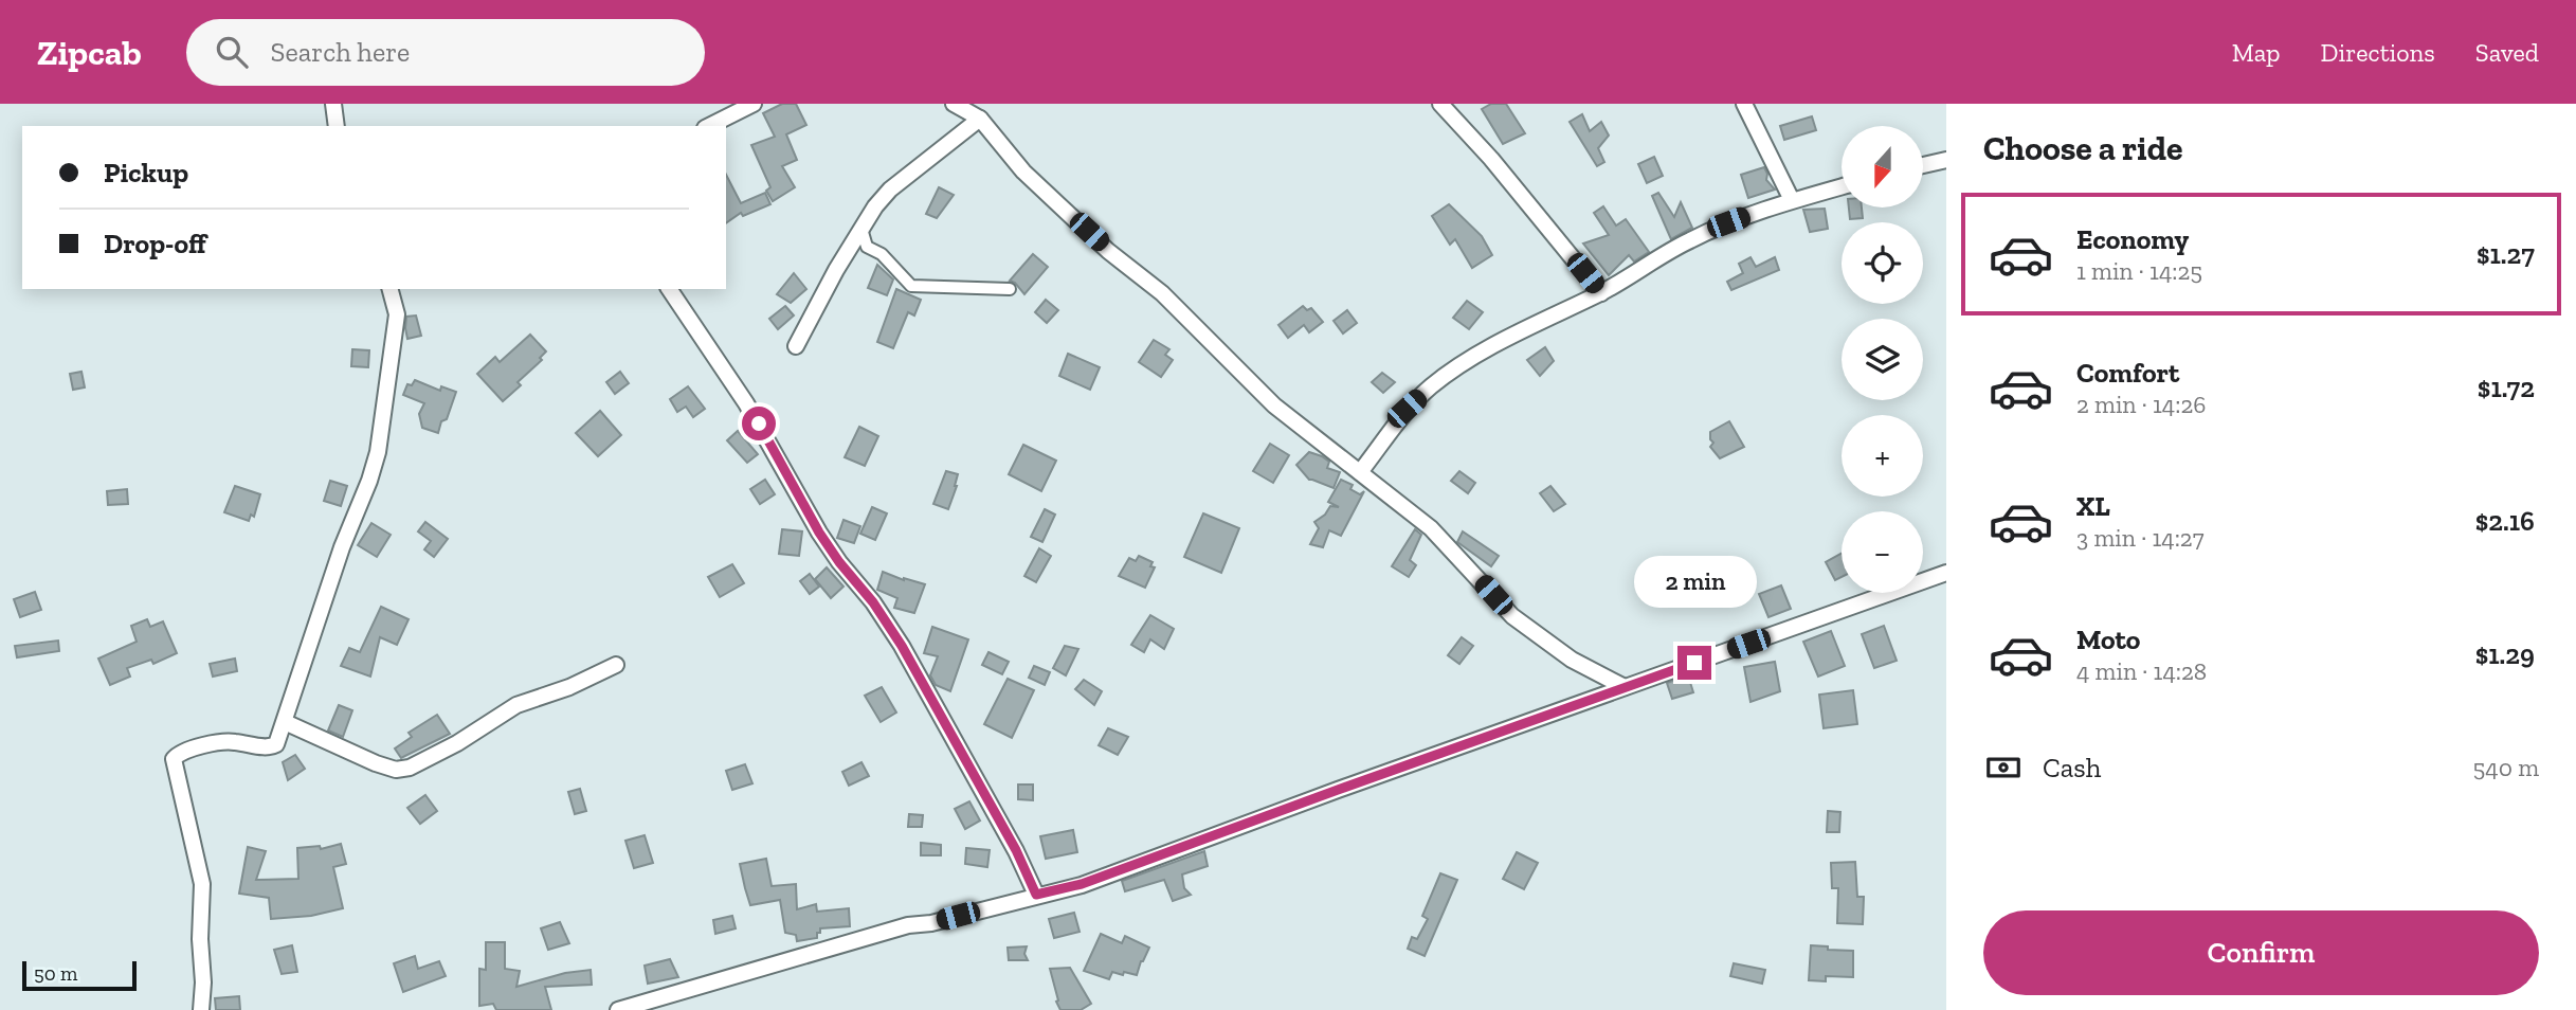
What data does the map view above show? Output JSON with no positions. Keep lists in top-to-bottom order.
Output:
{
  "scale_bar": "50 m",
  "north": "bottom",
  "page": {
    "header": "Zipcab",
    "search": "Search here",
    "nav": ["Map", "Directions", "Saved"],
    "heading": "Choose a ride",
    "map_buttons": ["+", "−"],
    "banner": ["Pickup", "Drop-off"],
    "list": [
      {
        "name": "Economy",
        "note": "1 min · 14:25",
        "value": "$1.27"
      },
      {
        "name": "Comfort",
        "note": "2 min · 14:26",
        "value": "$1.72"
      },
      {
        "name": "XL",
        "note": "3 min · 14:27",
        "value": "$2.16"
      },
      {
        "name": "Moto",
        "note": "4 min · 14:28",
        "value": "$1.29"
      }
    ],
    "bubble": "2 min",
    "pay": ["Cash", "540 m"],
    "buttons": "Confirm",
    "scale": "50 m"
  }
}
